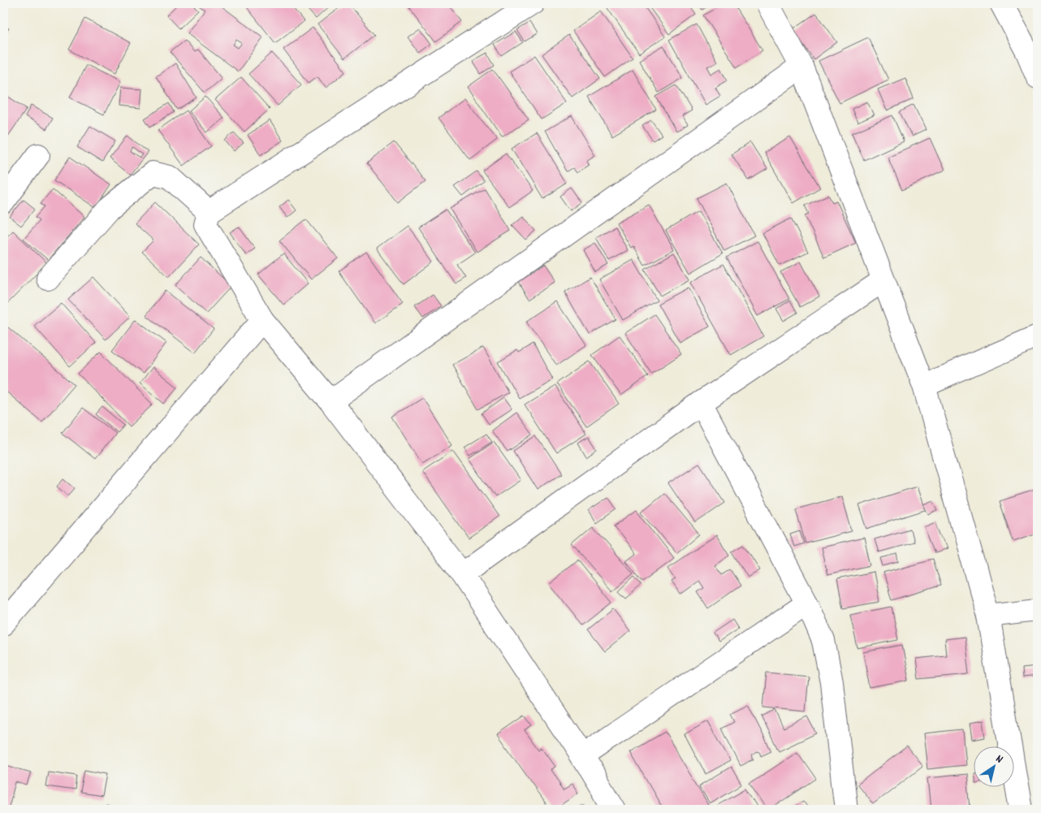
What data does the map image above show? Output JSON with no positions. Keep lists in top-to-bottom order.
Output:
{
  "north": "top right"
}
